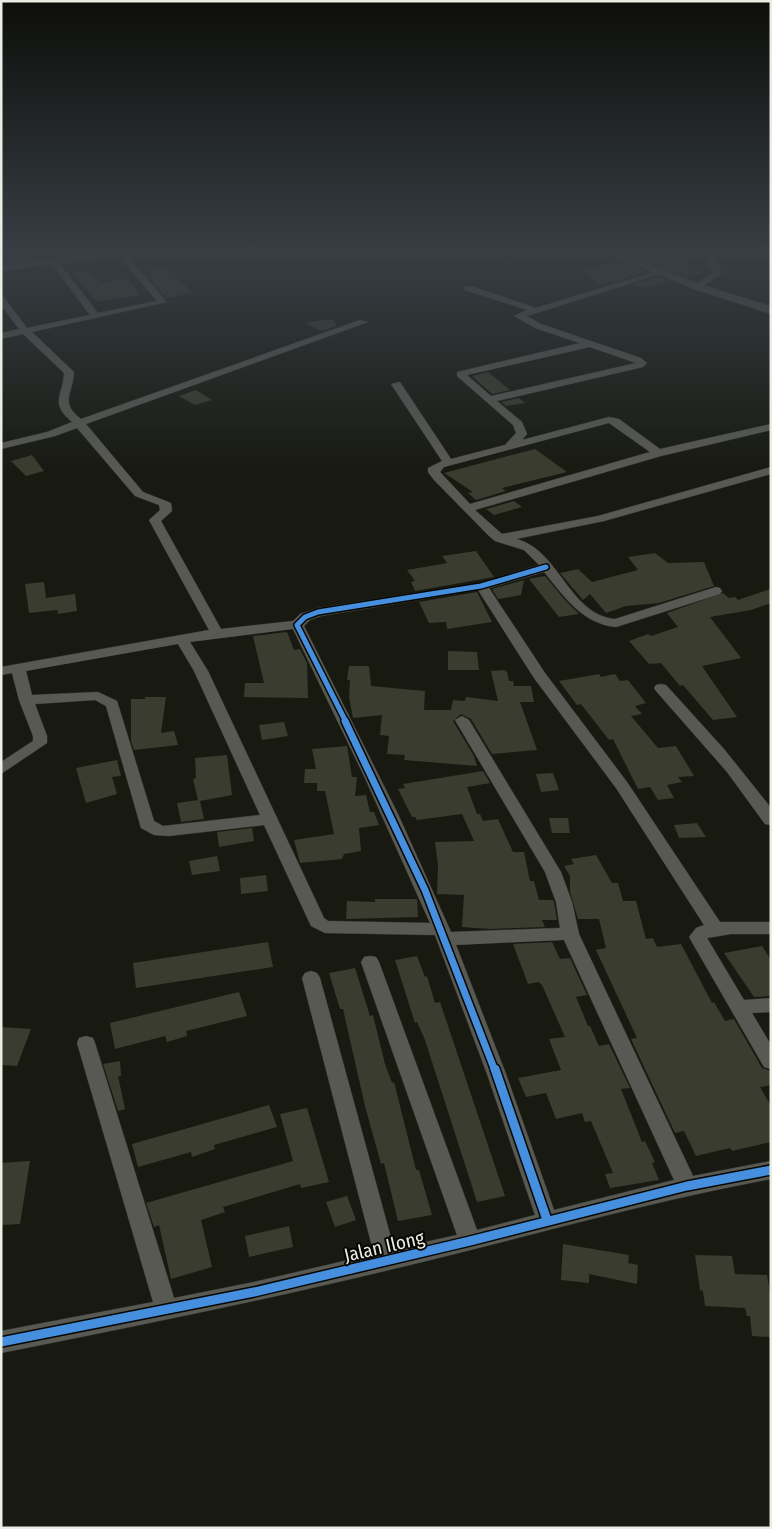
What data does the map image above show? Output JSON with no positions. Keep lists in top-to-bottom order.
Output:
{
  "streets": {
    "street": ["Jalan Ilong"]
  }
}
